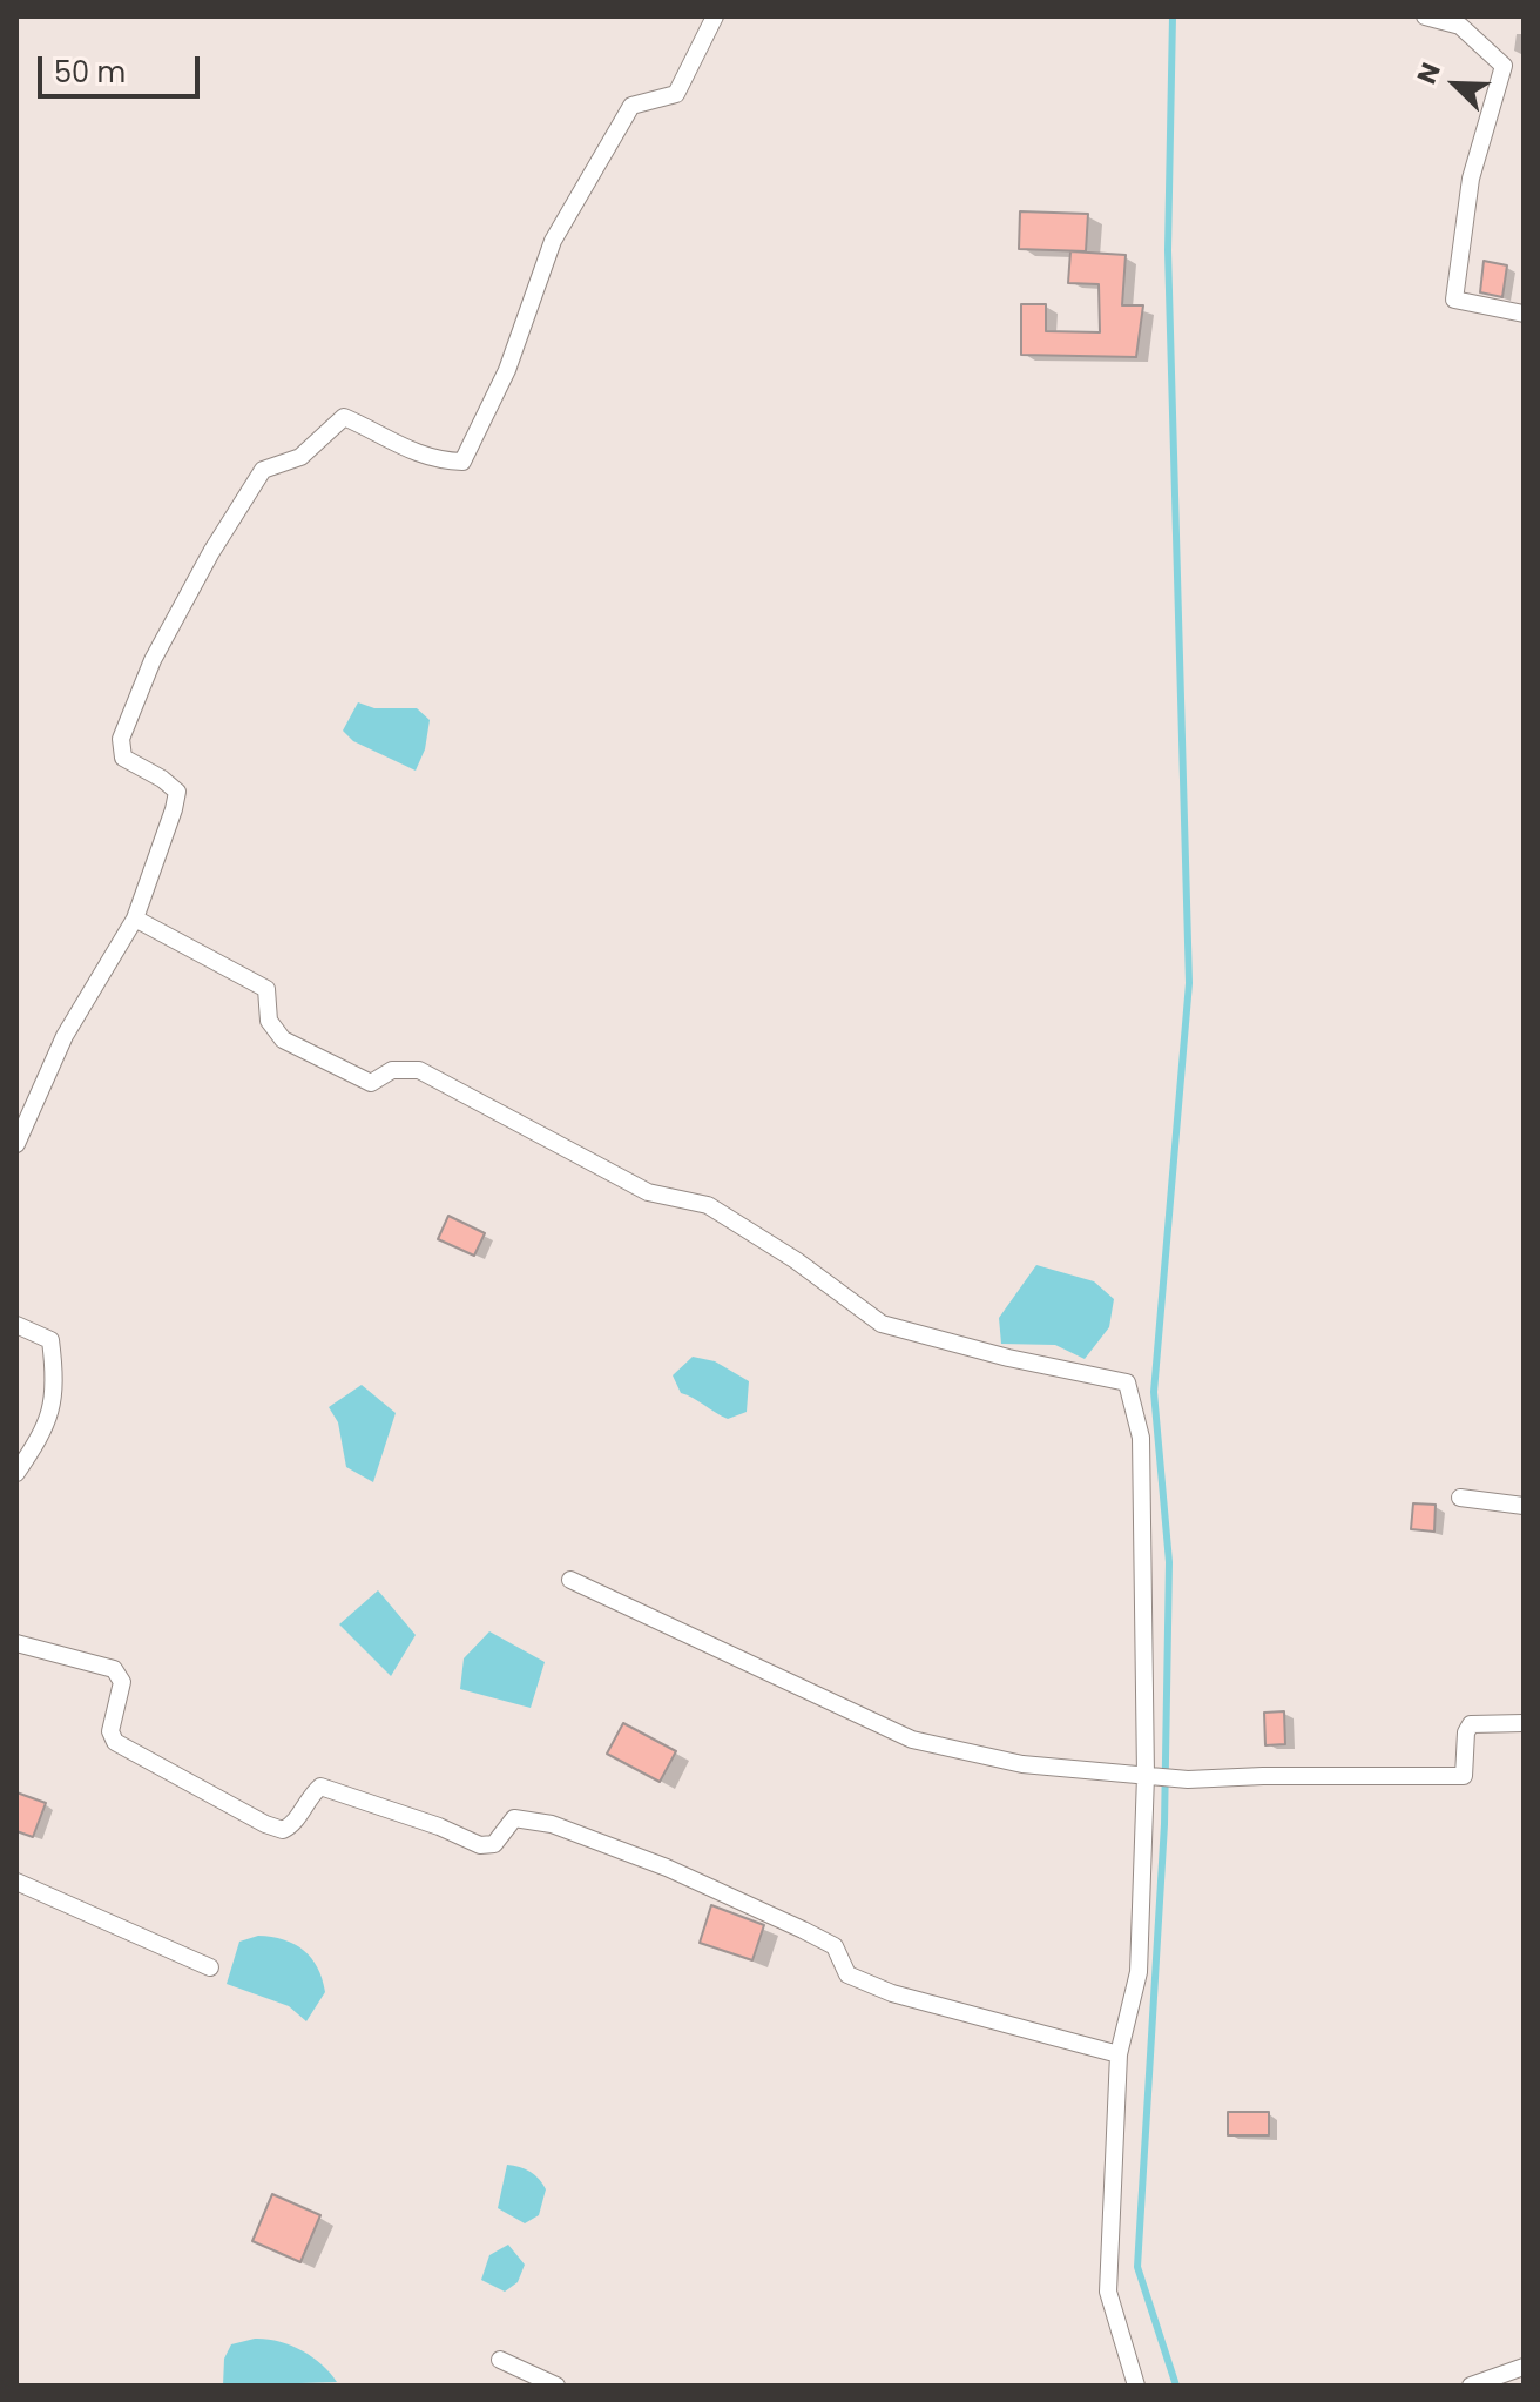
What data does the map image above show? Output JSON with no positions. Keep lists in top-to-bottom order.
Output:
{
  "scale_bar": "50 m",
  "north": "top left"
}
